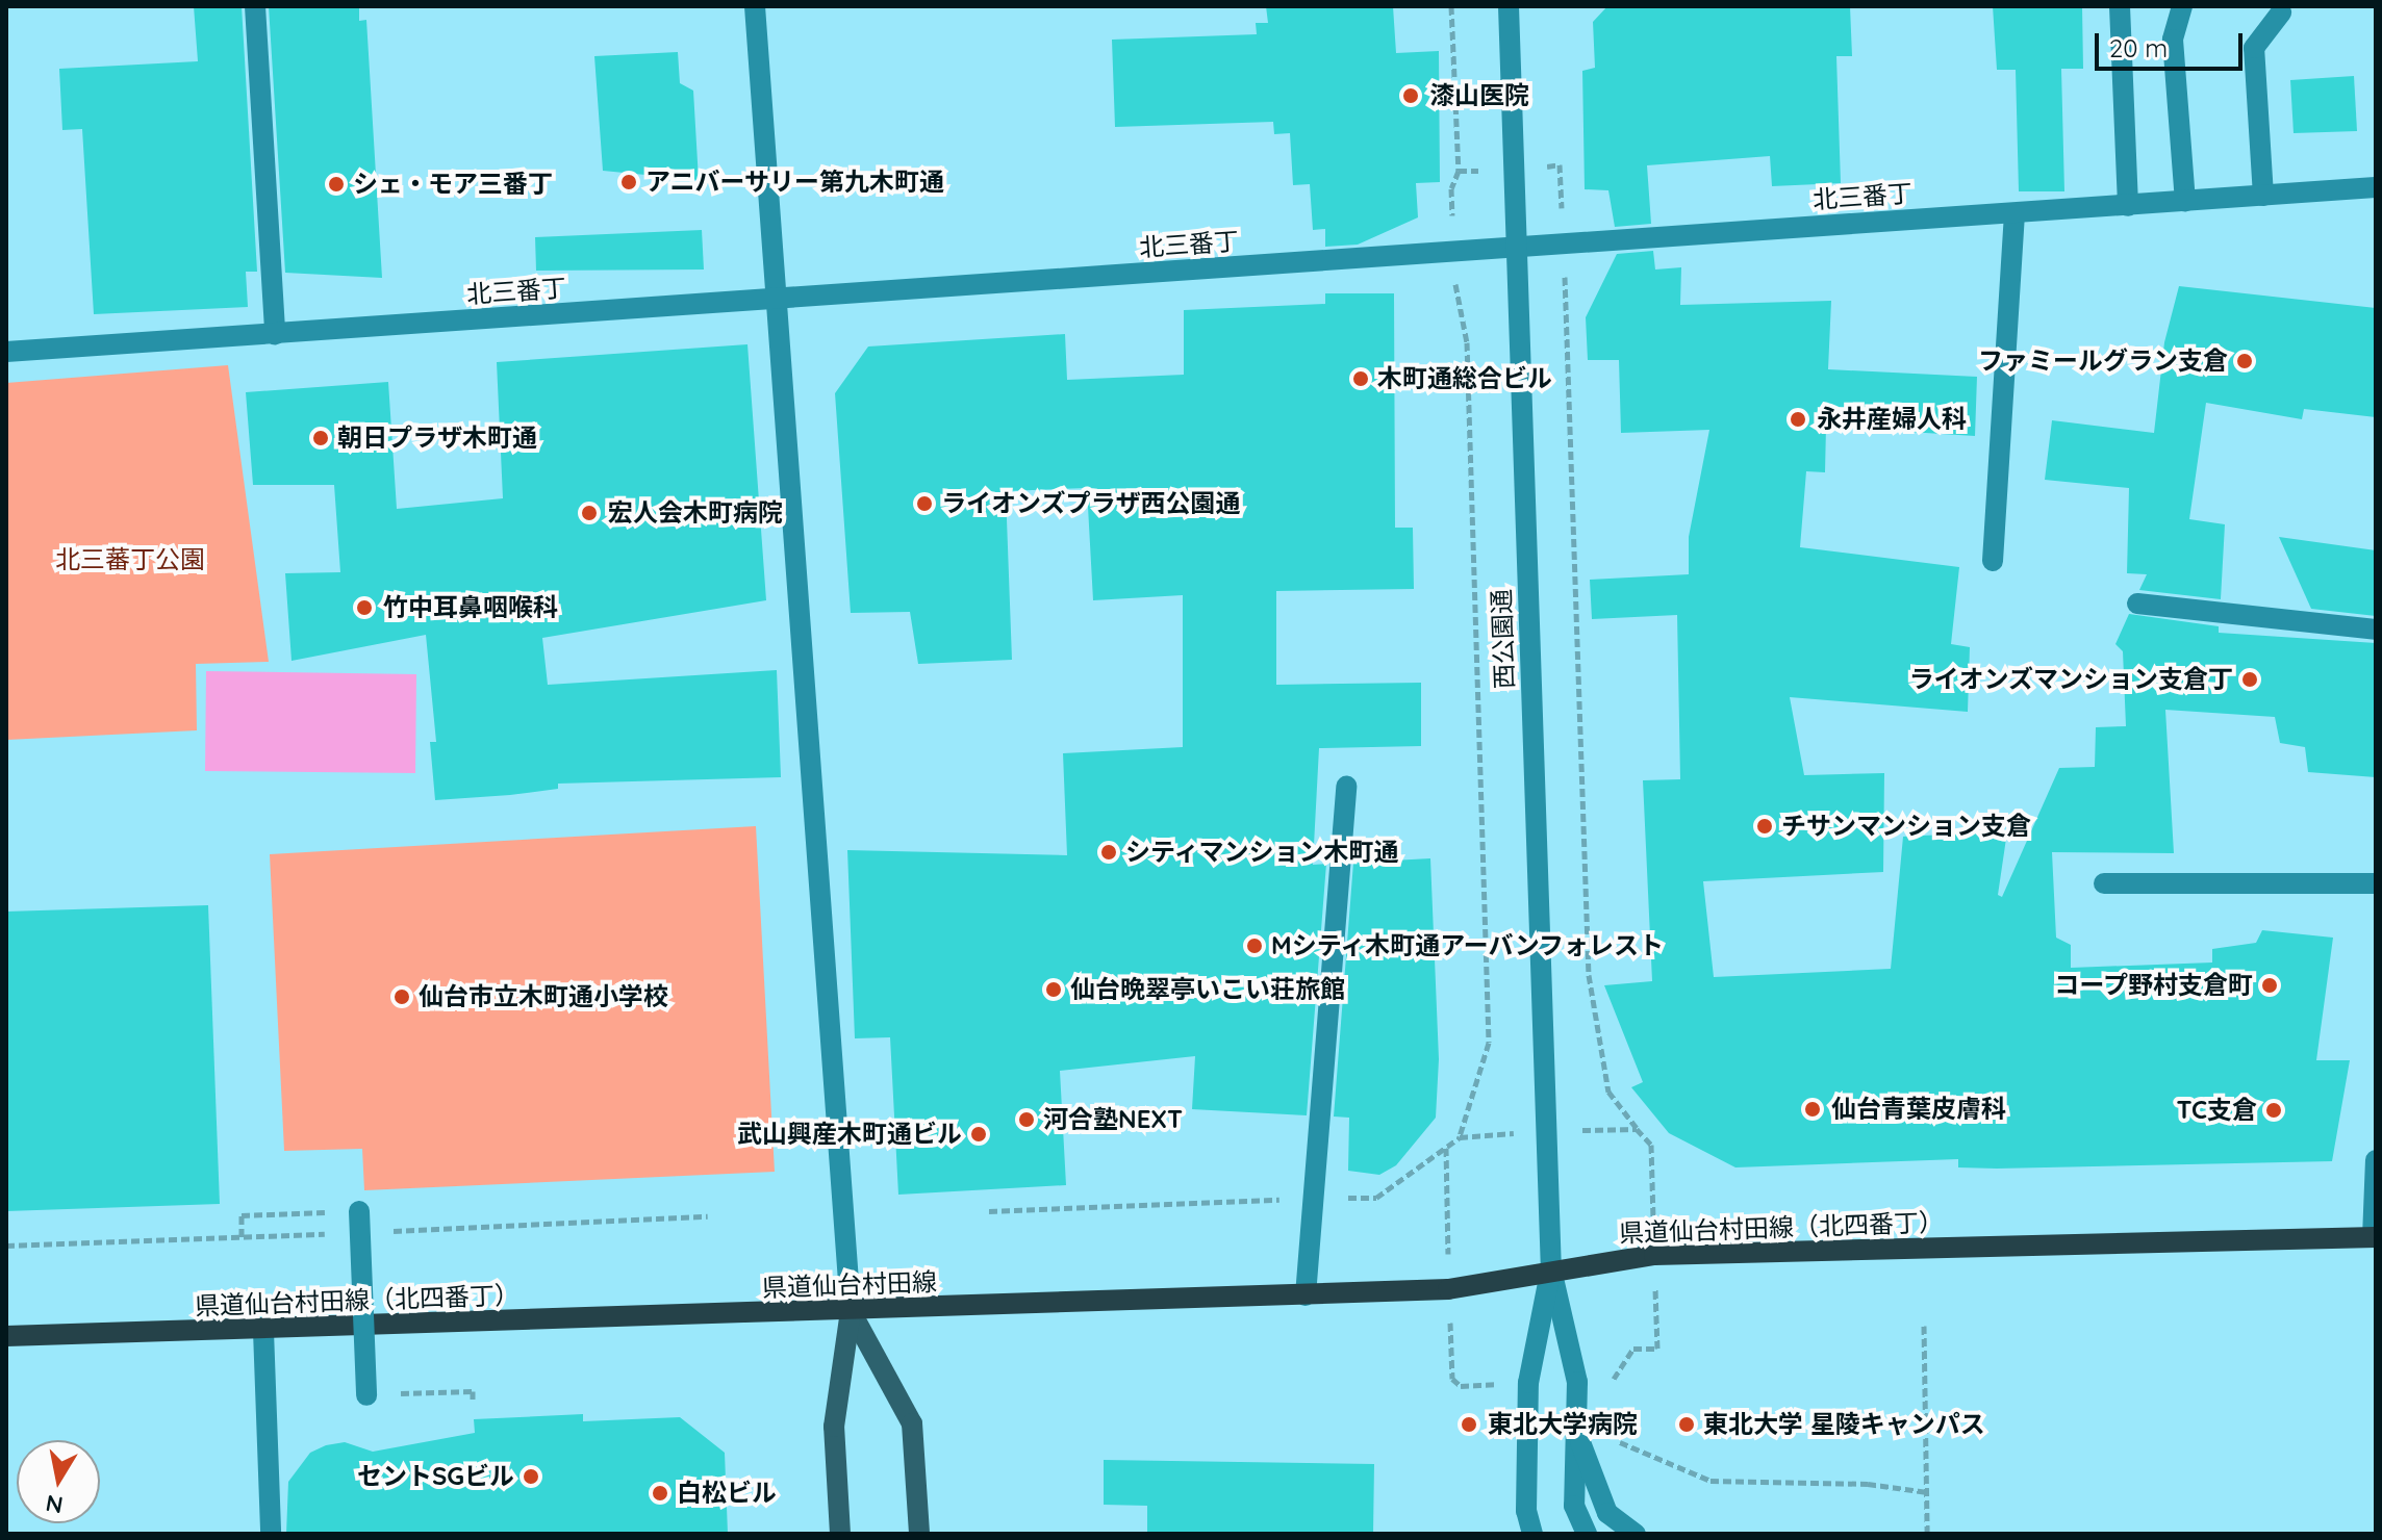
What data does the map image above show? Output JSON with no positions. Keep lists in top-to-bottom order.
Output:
{
  "streets": {
    "main road": ["県道仙台村田線（北四番丁）", "県道仙台村田線"],
    "street": ["北三番丁", "西公園通"]
  },
  "crossings": [
    ["北三番丁", "西公園通"],
    ["西公園通", "県道仙台村田線（北四番丁）"],
    ["県道仙台村田線（北四番丁）", "県道仙台村田線"]
  ],
  "parks": ["北三蕃丁公園"],
  "places": [
    "漆山医院",
    "アニバーサリー第九木町通",
    "シェ・モア三番丁",
    "ファミールグラン支倉",
    "木町通総合ビル",
    "永井産婦人科",
    "朝日プラザ木町通",
    "ライオンズプラザ西公園通",
    "宏人会木町病院",
    "竹中耳鼻咽喉科",
    "ライオンズマンション支倉丁",
    "チサンマンション支倉",
    "シティマンション木町通",
    "Mシティ木町通アーバンフォレスト",
    "コープ野村支倉町",
    "仙台晩翠亭いこい荘旅館",
    "仙台市立木町通小学校",
    "仙台青葉皮膚科",
    "TC支倉",
    "河合塾NEXT",
    "武山興産木町通ビル",
    "東北大学病院",
    "東北大学 星陵キャンパス",
    "セントSGビル",
    "白松ビル"
  ],
  "scale_bar": "20 m",
  "north": "bottom"
}
